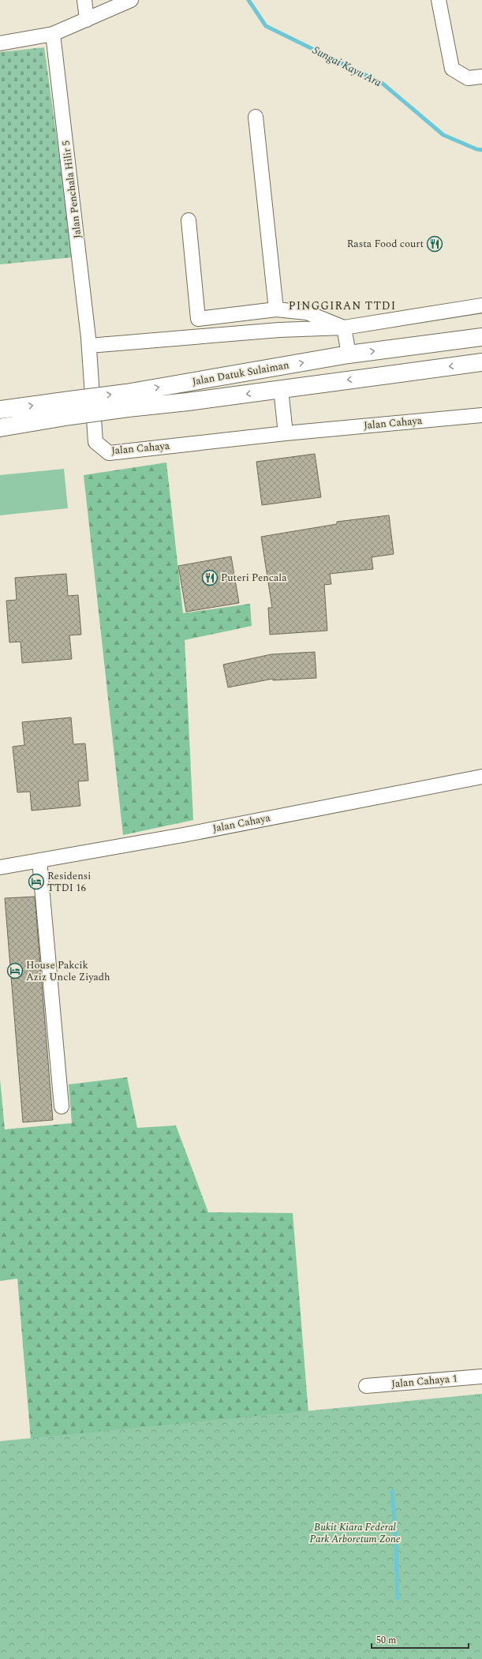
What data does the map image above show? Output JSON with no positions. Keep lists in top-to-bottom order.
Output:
{
  "streets": {
    "main road": ["Jalan Datuk Sulaiman"],
    "street": ["Jalan Penchala Hilir 5", "Jalan Cahaya", "Jalan Cahaya 1"]
  },
  "crossings": [
    ["Jalan Penchala Hilir 5", "Jalan Cahaya"]
  ],
  "districts": ["PINGGIRAN TTDI"],
  "water": ["Sungai Kayu Ara"],
  "parks": ["Bukit Kiara Federal Park Arboretum Zone"],
  "places": {
    "restaurant": ["Rasta Food court", "Puteri Pencala"],
    "hotel": ["Residensi TTDI 16", "House Pakcik Aziz Uncle Ziyadh"]
  },
  "scale_bar": "50 m"
}
